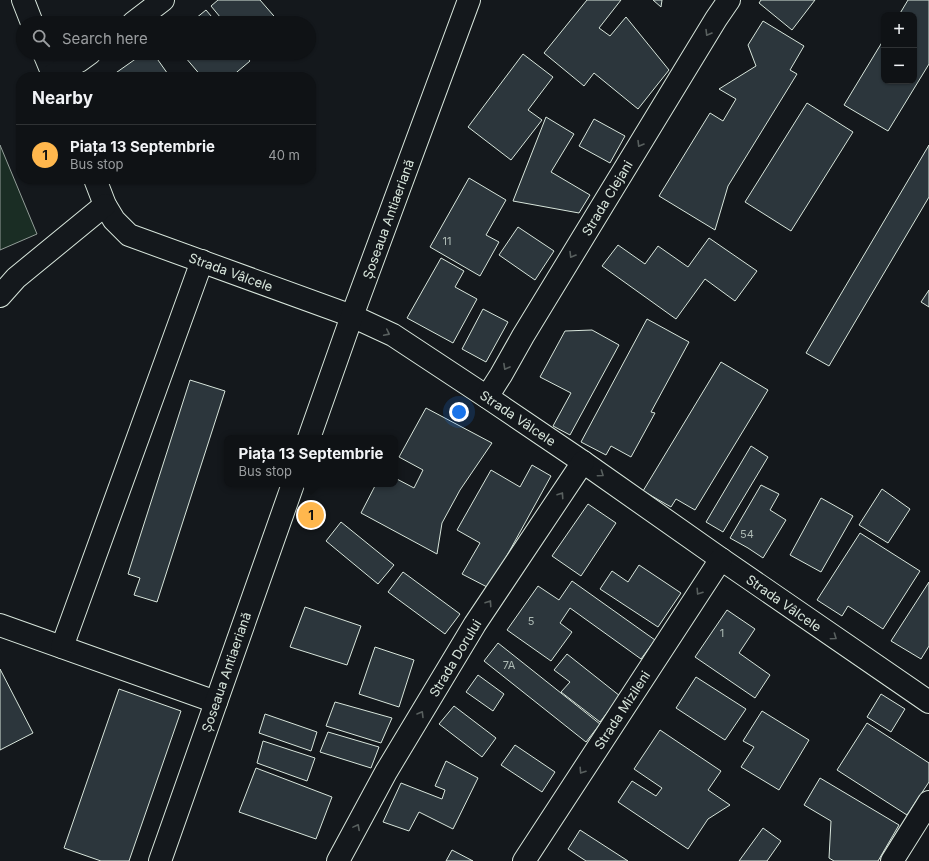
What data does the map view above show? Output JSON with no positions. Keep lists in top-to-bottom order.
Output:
{
  "streets": {
    "street": [
      "Strada Clejani",
      "Șoseaua Antiaeriană",
      "Strada Vâlcele",
      "Strada Dorului",
      "Strada Mizileni"
    ]
  },
  "crossings": [
    ["Strada Clejani", "Strada Vâlcele"],
    ["Șoseaua Antiaeriană", "Strada Vâlcele"],
    ["Strada Vâlcele", "Strada Dorului"],
    ["Strada Vâlcele", "Strada Mizileni"]
  ],
  "one_way": [
    "Strada Clejani",
    "Strada Vâlcele",
    "Strada Dorului",
    "Strada Mizileni"
  ],
  "house_numbers": [
    "11",
    "54",
    "5",
    "1",
    "7A"
  ],
  "page": {
    "map_buttons": ["+", "−"],
    "search": "Search here",
    "heading": "Nearby",
    "list": [
      {
        "mark": "1",
        "name": "Piața 13 Septembrie",
        "note": "Bus stop",
        "value": "40 m"
      }
    ],
    "popup": ["Piața 13 Septembrie", "Bus stop"],
    "pins": "1"
  }
}
